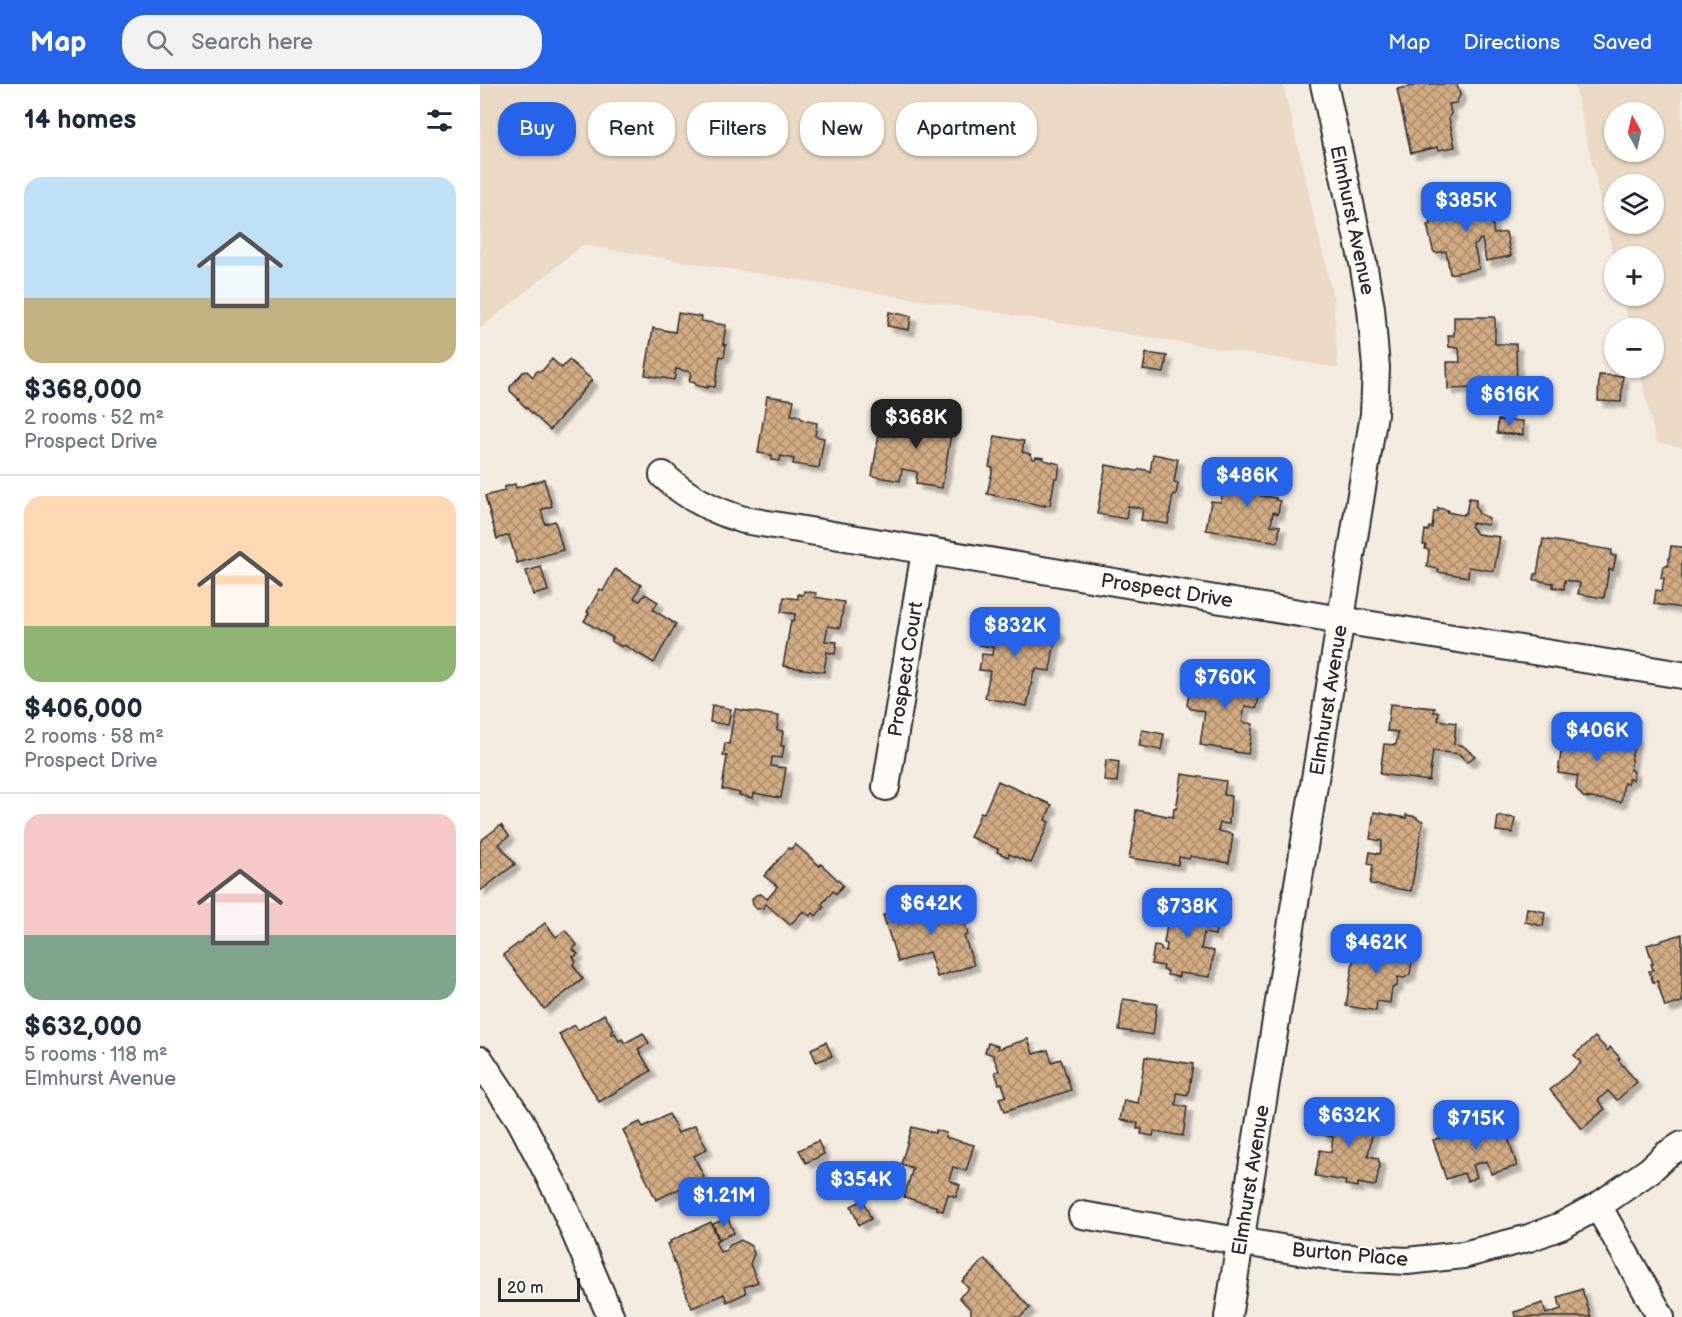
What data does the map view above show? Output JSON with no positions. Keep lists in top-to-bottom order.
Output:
{
  "streets": {
    "street": [
      "Elmhurst Avenue",
      "Prospect Drive",
      "Prospect Court",
      "Burton Place"
    ]
  },
  "crossings": [
    ["Elmhurst Avenue", "Prospect Drive"],
    ["Elmhurst Avenue", "Burton Place"],
    ["Prospect Drive", "Prospect Court"]
  ],
  "scale_bar": "20 m",
  "north": "top",
  "page": {
    "header": "Map",
    "search": "Search here",
    "nav": ["Map", "Directions", "Saved"],
    "heading": "14 homes",
    "map_buttons": ["+", "−"],
    "chip": [
      "Buy",
      "Rent",
      "Filters",
      "New",
      "Apartment"
    ],
    "list": [
      {
        "name": "$368,000",
        "note": "2 rooms · 52 m² · Prospect Drive"
      },
      {
        "name": "$406,000",
        "note": "2 rooms · 58 m² · Prospect Drive"
      },
      {
        "name": "$632,000",
        "note": "5 rooms · 118 m² · Elmhurst Avenue"
      }
    ],
    "price": [
      "$385K",
      "$616K",
      "$368K",
      "$486K",
      "$832K",
      "$760K",
      "$406K",
      "$642K",
      "$738K",
      "$462K",
      "$632K",
      "$715K",
      "$354K",
      "$1.21M"
    ],
    "scale": "20 m"
  }
}
